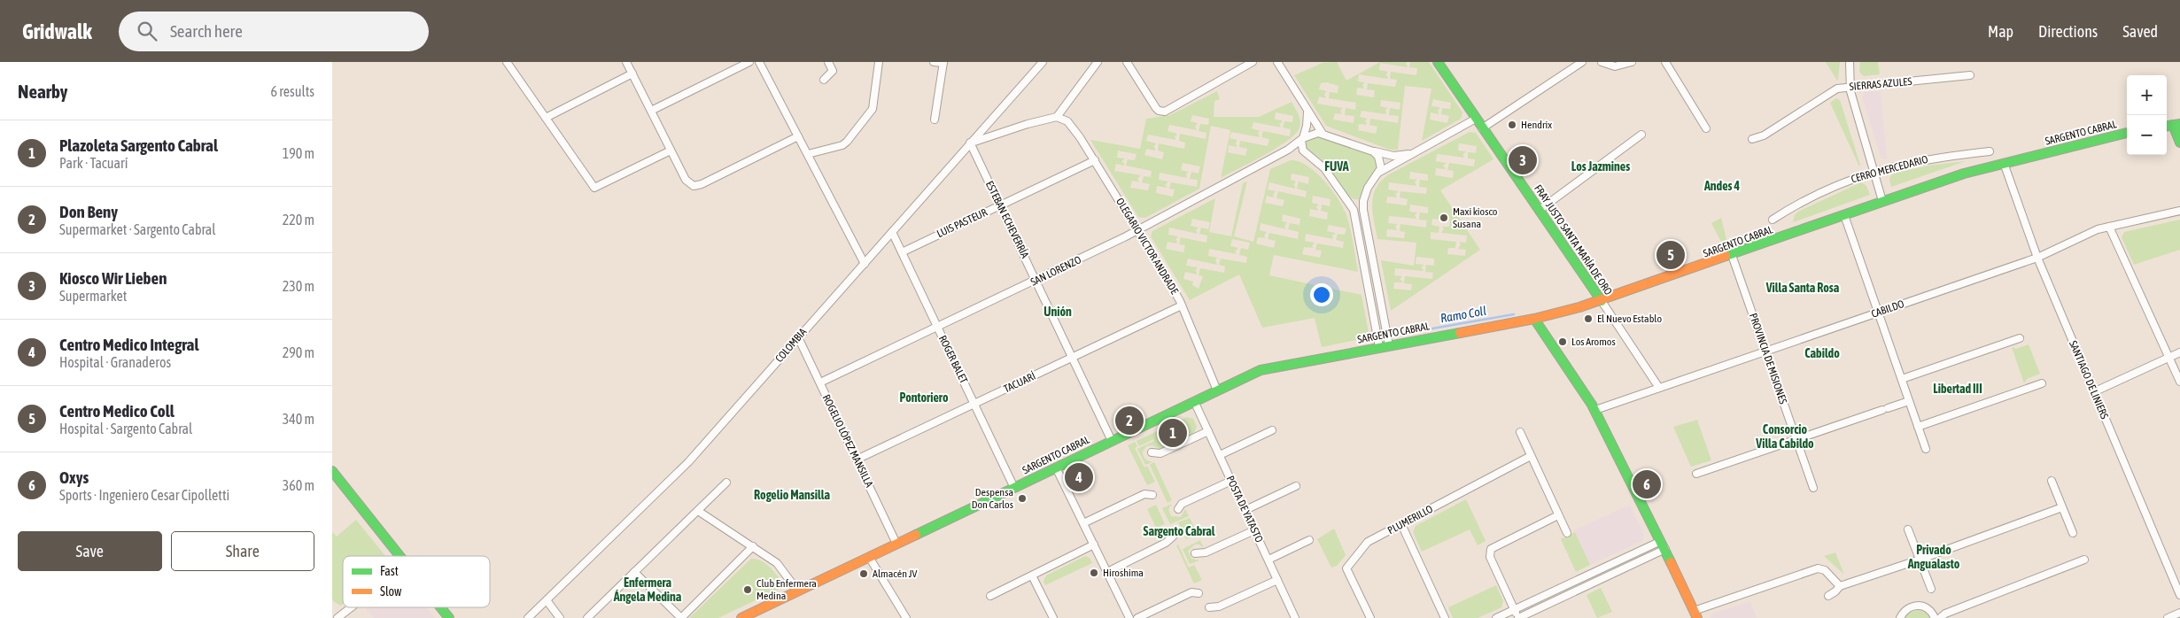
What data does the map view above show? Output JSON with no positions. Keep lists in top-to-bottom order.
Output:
{
  "streets": {
    "main road": ["SARGENTO CABRAL", "FRAY JUSTO SANTA MARÍA DE ORO"],
    "street": [
      "SIERRAS AZULES",
      "CERRO MERCEDARIO",
      "ESTEBAN ECHEVERRÍA",
      "LUIS PASTEUR",
      "OLEGARIO VICTOR ANDRADE",
      "SAN LORENZO",
      "CABILDO",
      "COLOMBIA",
      "PROVINCIA DE MISIONES",
      "ROGER BALET",
      "SANTIAGO DE LINIERS",
      "TACUARÍ",
      "ROGELIO LÓPEZ MANSILLA",
      "POSTA DE YATASTO",
      "PLUMERILLO"
    ]
  },
  "crossings": [
    ["SARGENTO CABRAL", "ESTEBAN ECHEVERRÍA"],
    ["SARGENTO CABRAL", "FRAY JUSTO SANTA MARÍA DE ORO"],
    ["SARGENTO CABRAL", "OLEGARIO VICTOR ANDRADE"],
    ["SARGENTO CABRAL", "PROVINCIA DE MISIONES"],
    ["SARGENTO CABRAL", "ROGER BALET"],
    ["SARGENTO CABRAL", "SANTIAGO DE LINIERS"],
    ["SARGENTO CABRAL", "ROGELIO LÓPEZ MANSILLA"],
    ["SARGENTO CABRAL", "POSTA DE YATASTO"],
    ["ESTEBAN ECHEVERRÍA", "LUIS PASTEUR"],
    ["ESTEBAN ECHEVERRÍA", "SAN LORENZO"],
    ["ESTEBAN ECHEVERRÍA", "COLOMBIA"],
    ["ESTEBAN ECHEVERRÍA", "TACUARÍ"],
    ["LUIS PASTEUR", "OLEGARIO VICTOR ANDRADE"],
    ["LUIS PASTEUR", "ROGER BALET"],
    ["FRAY JUSTO SANTA MARÍA DE ORO", "CABILDO"],
    ["OLEGARIO VICTOR ANDRADE", "SAN LORENZO"],
    ["OLEGARIO VICTOR ANDRADE", "TACUARÍ"],
    ["SAN LORENZO", "ROGER BALET"],
    ["SAN LORENZO", "ROGELIO LÓPEZ MANSILLA"],
    ["CABILDO", "PROVINCIA DE MISIONES"],
    ["CABILDO", "SANTIAGO DE LINIERS"],
    ["COLOMBIA", "ROGER BALET"],
    ["COLOMBIA", "ROGELIO LÓPEZ MANSILLA"],
    ["ROGER BALET", "TACUARÍ"],
    ["TACUARÍ", "ROGELIO LÓPEZ MANSILLA"]
  ],
  "districts": [
    "FUVA",
    "Los Jazmines",
    "Andes 4",
    "Villa Santa Rosa",
    "Unión",
    "Cabildo",
    "Libertad III",
    "Pontoriero",
    "Consorcio Villa Cabildo",
    "Rogelio Mansilla",
    "Sargento Cabral",
    "Privado Angualasto",
    "Enfermera Ángela Medina"
  ],
  "water": ["Ramo Coll"],
  "places": [
    "Hendrix",
    "Maxi kiosco Susana",
    "El Nuevo Establo",
    "Los Aromos",
    "Despensa Don Carlos",
    "Hiroshima",
    "Almacén JV",
    "Club Enfermera Medina"
  ],
  "legend": ["Fast", "Slow"],
  "page": {
    "header": "Gridwalk",
    "search": "Search here",
    "nav": ["Map", "Directions", "Saved"],
    "heading": ["Nearby", "6 results"],
    "map_buttons": ["+", "−"],
    "list": [
      {
        "mark": "1",
        "name": "Plazoleta Sargento Cabral",
        "note": "Park · Tacuarí",
        "value": "190 m"
      },
      {
        "mark": "2",
        "name": "Don Beny",
        "note": "Supermarket · Sargento Cabral",
        "value": "220 m"
      },
      {
        "mark": "3",
        "name": "Kiosco Wir Lieben",
        "note": "Supermarket",
        "value": "230 m"
      },
      {
        "mark": "4",
        "name": "Centro Medico Integral",
        "note": "Hospital · Granaderos",
        "value": "290 m"
      },
      {
        "mark": "5",
        "name": "Centro Medico Coll",
        "note": "Hospital · Sargento Cabral",
        "value": "340 m"
      },
      {
        "mark": "6",
        "name": "Oxys",
        "note": "Sports · Ingeniero Cesar Cipolletti",
        "value": "360 m"
      }
    ],
    "pins": [
      "3",
      "5",
      "2",
      "1",
      "4",
      "6"
    ],
    "buttons": ["Save", "Share"]
  }
}
